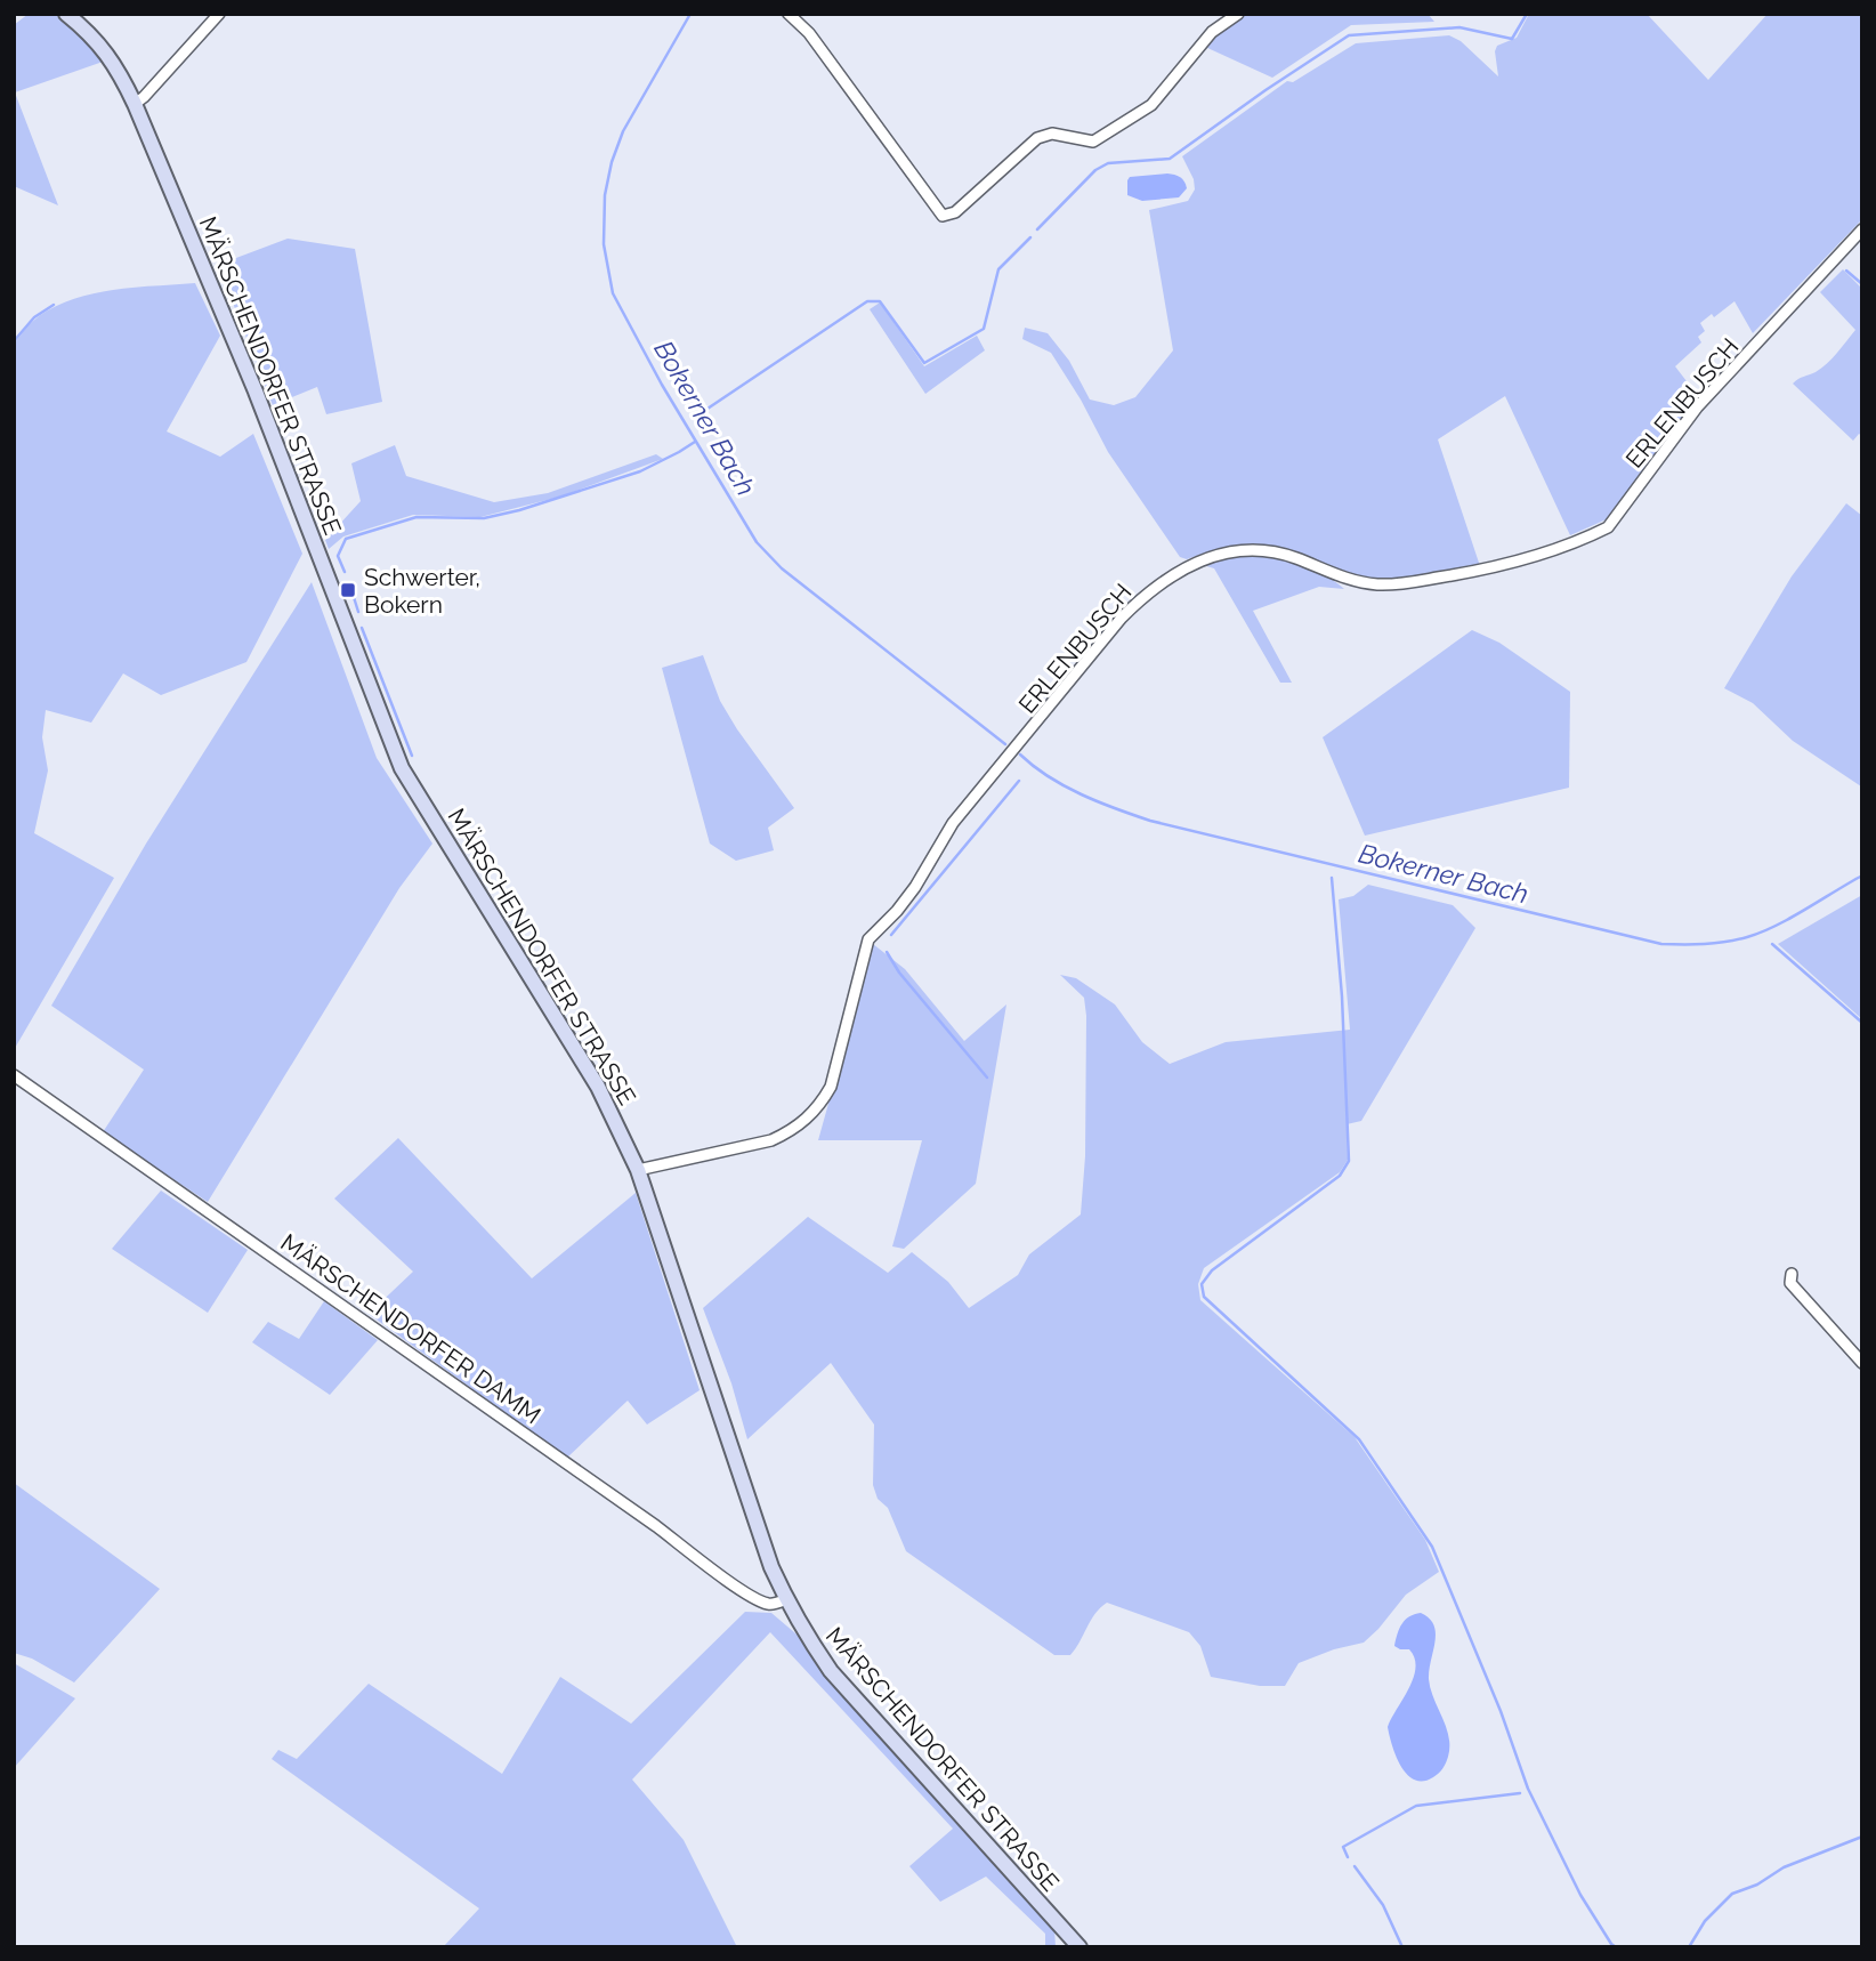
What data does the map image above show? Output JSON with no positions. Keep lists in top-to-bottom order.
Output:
{
  "streets": {
    "street": ["MÄRSCHENDORFER STRASSE", "ERLENBUSCH", "MÄRSCHENDORFER DAMM"]
  },
  "crossings": [
    ["MÄRSCHENDORFER STRASSE", "ERLENBUSCH"],
    ["MÄRSCHENDORFER STRASSE", "MÄRSCHENDORFER DAMM"]
  ],
  "water": ["Bokerner Bach"],
  "places": {
    "transit": ["Schwerter, Bokern"]
  }
}
